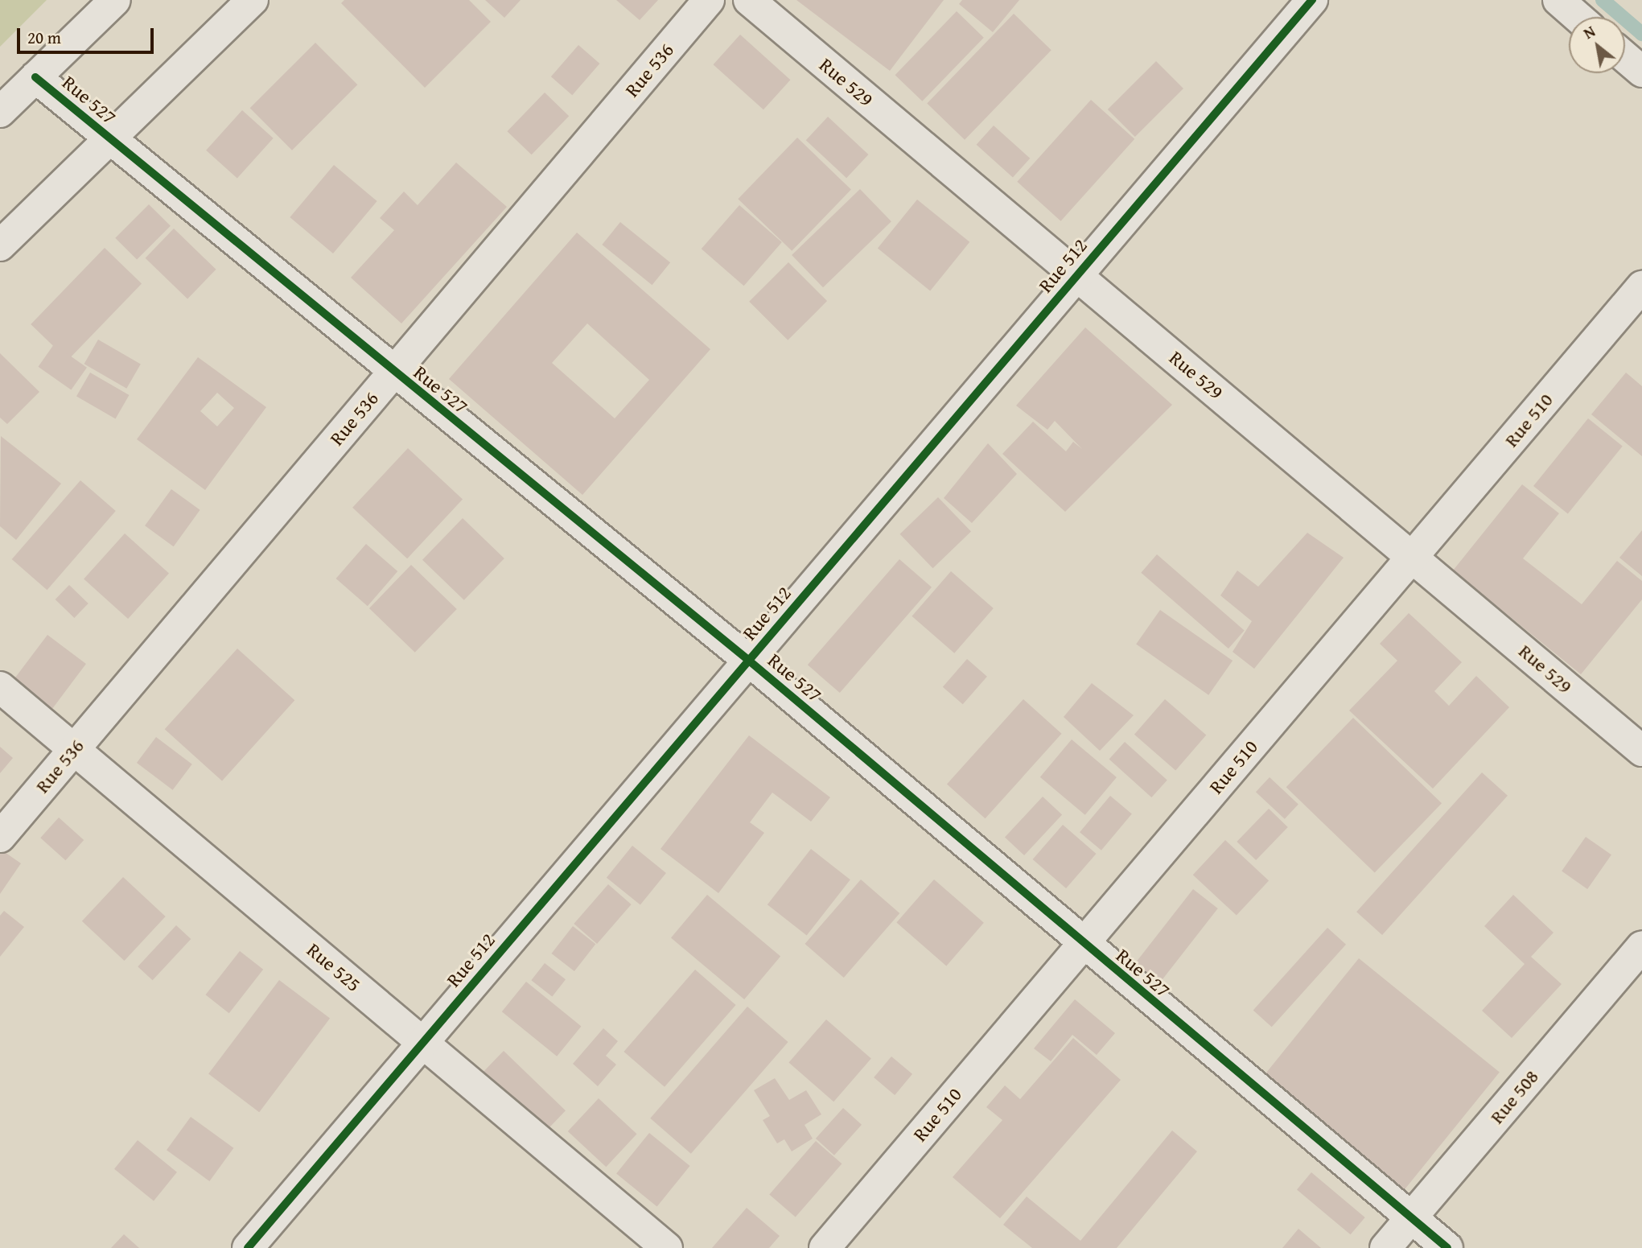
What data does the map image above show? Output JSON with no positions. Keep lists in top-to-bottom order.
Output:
{
  "streets": {
    "street": [
      "Rue 536",
      "Rue 529",
      "Rue 527",
      "Rue 512",
      "Rue 510",
      "Rue 525",
      "Rue 508"
    ]
  },
  "crossings": [
    ["Rue 536", "Rue 527"],
    ["Rue 536", "Rue 525"],
    ["Rue 529", "Rue 512"],
    ["Rue 529", "Rue 510"],
    ["Rue 527", "Rue 512"],
    ["Rue 527", "Rue 510"],
    ["Rue 527", "Rue 508"],
    ["Rue 512", "Rue 525"]
  ],
  "scale_bar": "20 m",
  "north": "top left"
}
